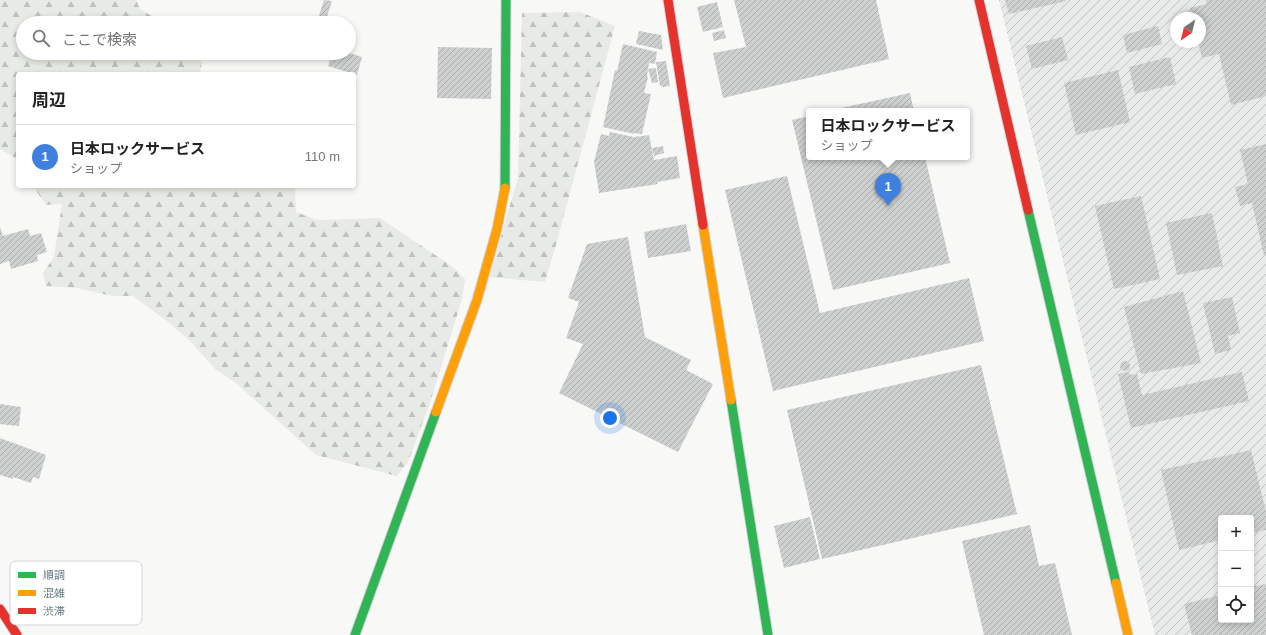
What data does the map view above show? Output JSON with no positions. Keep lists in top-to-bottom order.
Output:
{
  "legend": ["順調", "混雑", "渋滞"],
  "north": "bottom left",
  "page": {
    "search": "ここで検索",
    "heading": "周辺",
    "popup": ["日本ロックサービス", "ショップ"],
    "list": [
      {
        "mark": "1",
        "name": "日本ロックサービス",
        "note": "ショップ",
        "value": "110 m"
      }
    ],
    "pins": "1",
    "map_buttons": ["+", "−"]
  }
}
